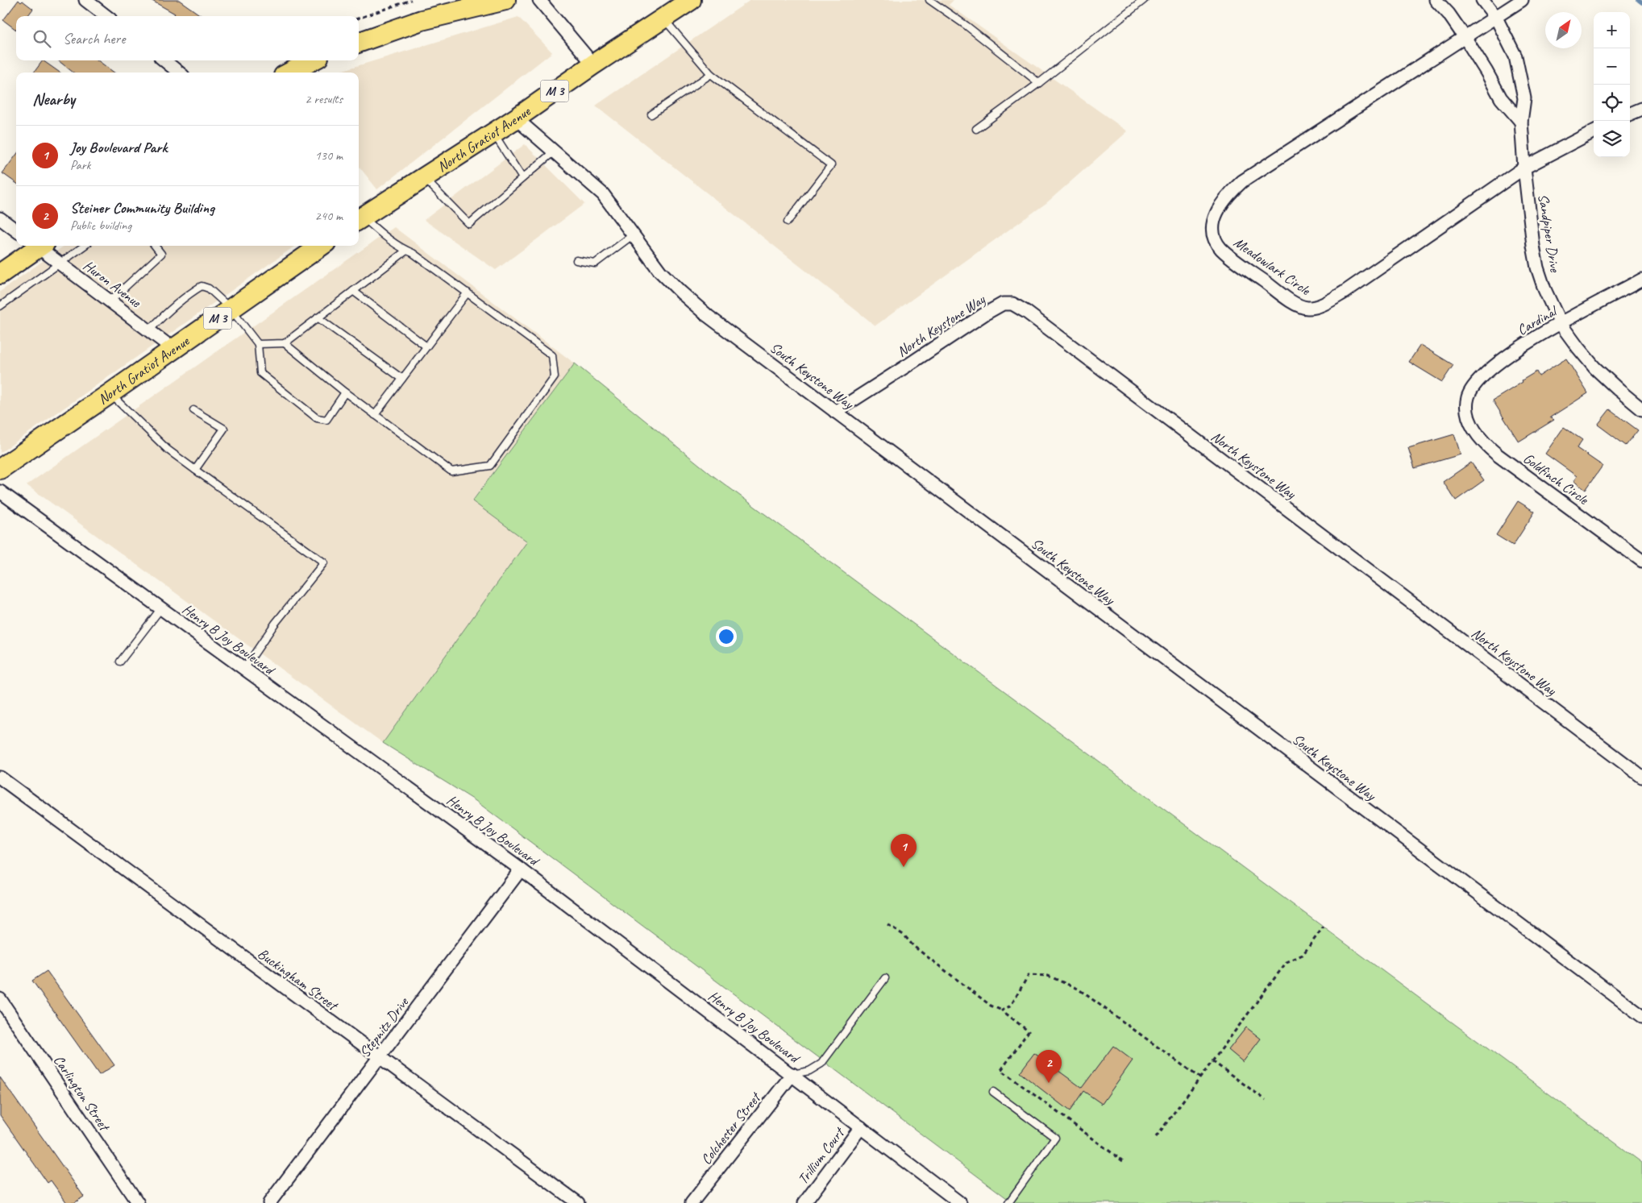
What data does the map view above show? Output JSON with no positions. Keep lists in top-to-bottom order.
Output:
{
  "streets": {
    "main road": ["M 3", "North Gratiot Avenue"],
    "street": [
      "Sandpiper Drive",
      "Meadowlark Circle",
      "Huron Avenue",
      "Cardinal",
      "North Keystone Way",
      "South Keystone Way",
      "Goldfinch Circle",
      "Henry B Joy Boulevard",
      "Buckingham Street",
      "Stepnitz Drive",
      "Carlington Street",
      "Colchester Street",
      "Trillium Court"
    ]
  },
  "crossings": [
    ["North Gratiot Avenue", "Huron Avenue"],
    ["North Gratiot Avenue", "South Keystone Way"],
    ["Sandpiper Drive", "Meadowlark Circle"],
    ["Sandpiper Drive", "Cardinal"],
    ["Cardinal", "Goldfinch Circle"],
    ["North Keystone Way", "South Keystone Way"],
    ["Henry B Joy Boulevard", "Stepnitz Drive"],
    ["Henry B Joy Boulevard", "Colchester Street"],
    ["Henry B Joy Boulevard", "Trillium Court"],
    ["Buckingham Street", "Stepnitz Drive"]
  ],
  "north": "top right",
  "page": {
    "map_buttons": ["+", "−"],
    "search": "Search here",
    "heading": ["Nearby", "2 results"],
    "list": [
      {
        "mark": "1",
        "name": "Joy Boulevard Park",
        "note": "Park",
        "value": "130 m"
      },
      {
        "mark": "2",
        "name": "Steiner Community Building",
        "note": "Public building",
        "value": "240 m"
      }
    ],
    "pins": ["1", "2"]
  }
}
